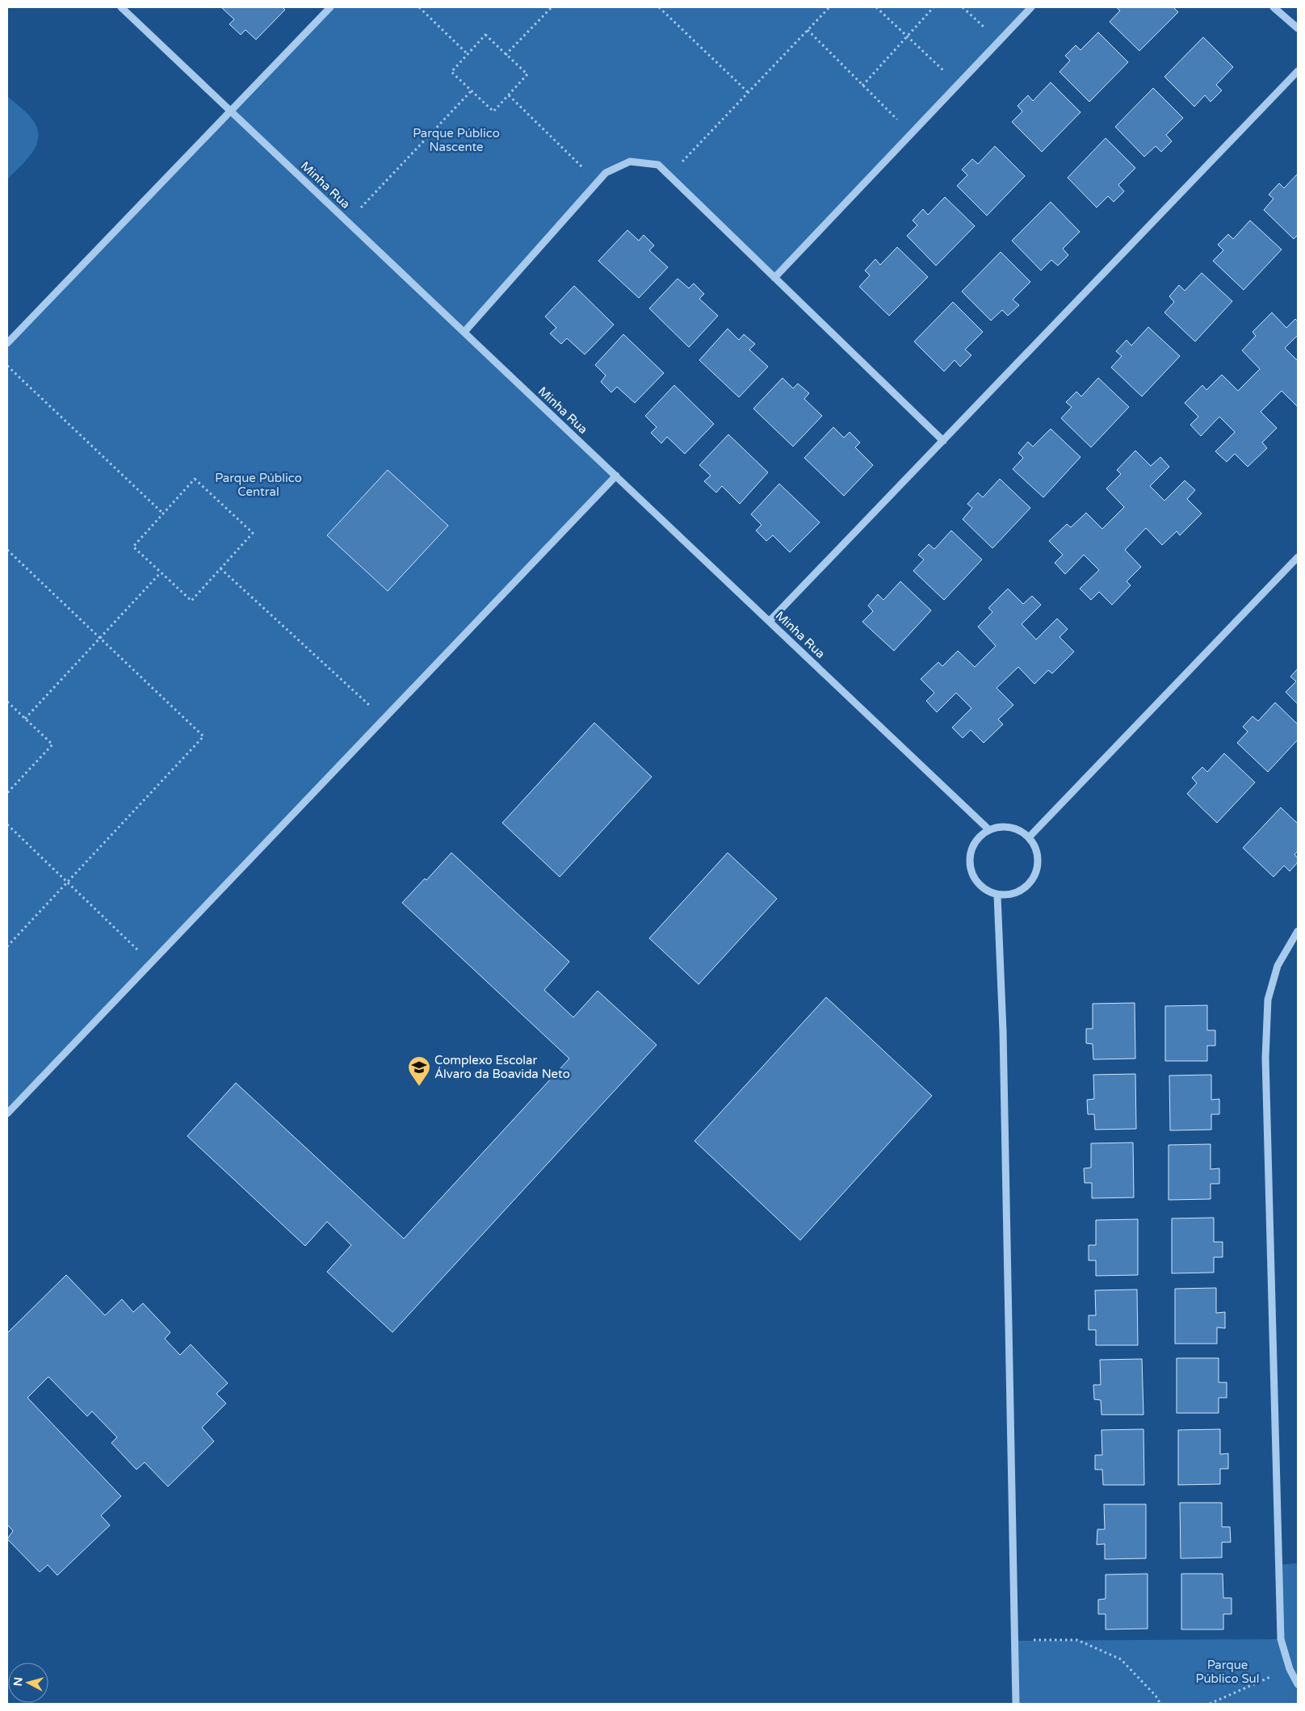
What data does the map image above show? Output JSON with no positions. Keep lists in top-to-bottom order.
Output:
{
  "streets": {
    "street": ["Minha Rua"]
  },
  "parks": ["Parque Público Nascente", "Parque Público Central", "Parque Público Sul"],
  "places": {
    "school or university": ["Complexo Escolar Álvaro da Boavida Neto"]
  },
  "north": "left"
}
